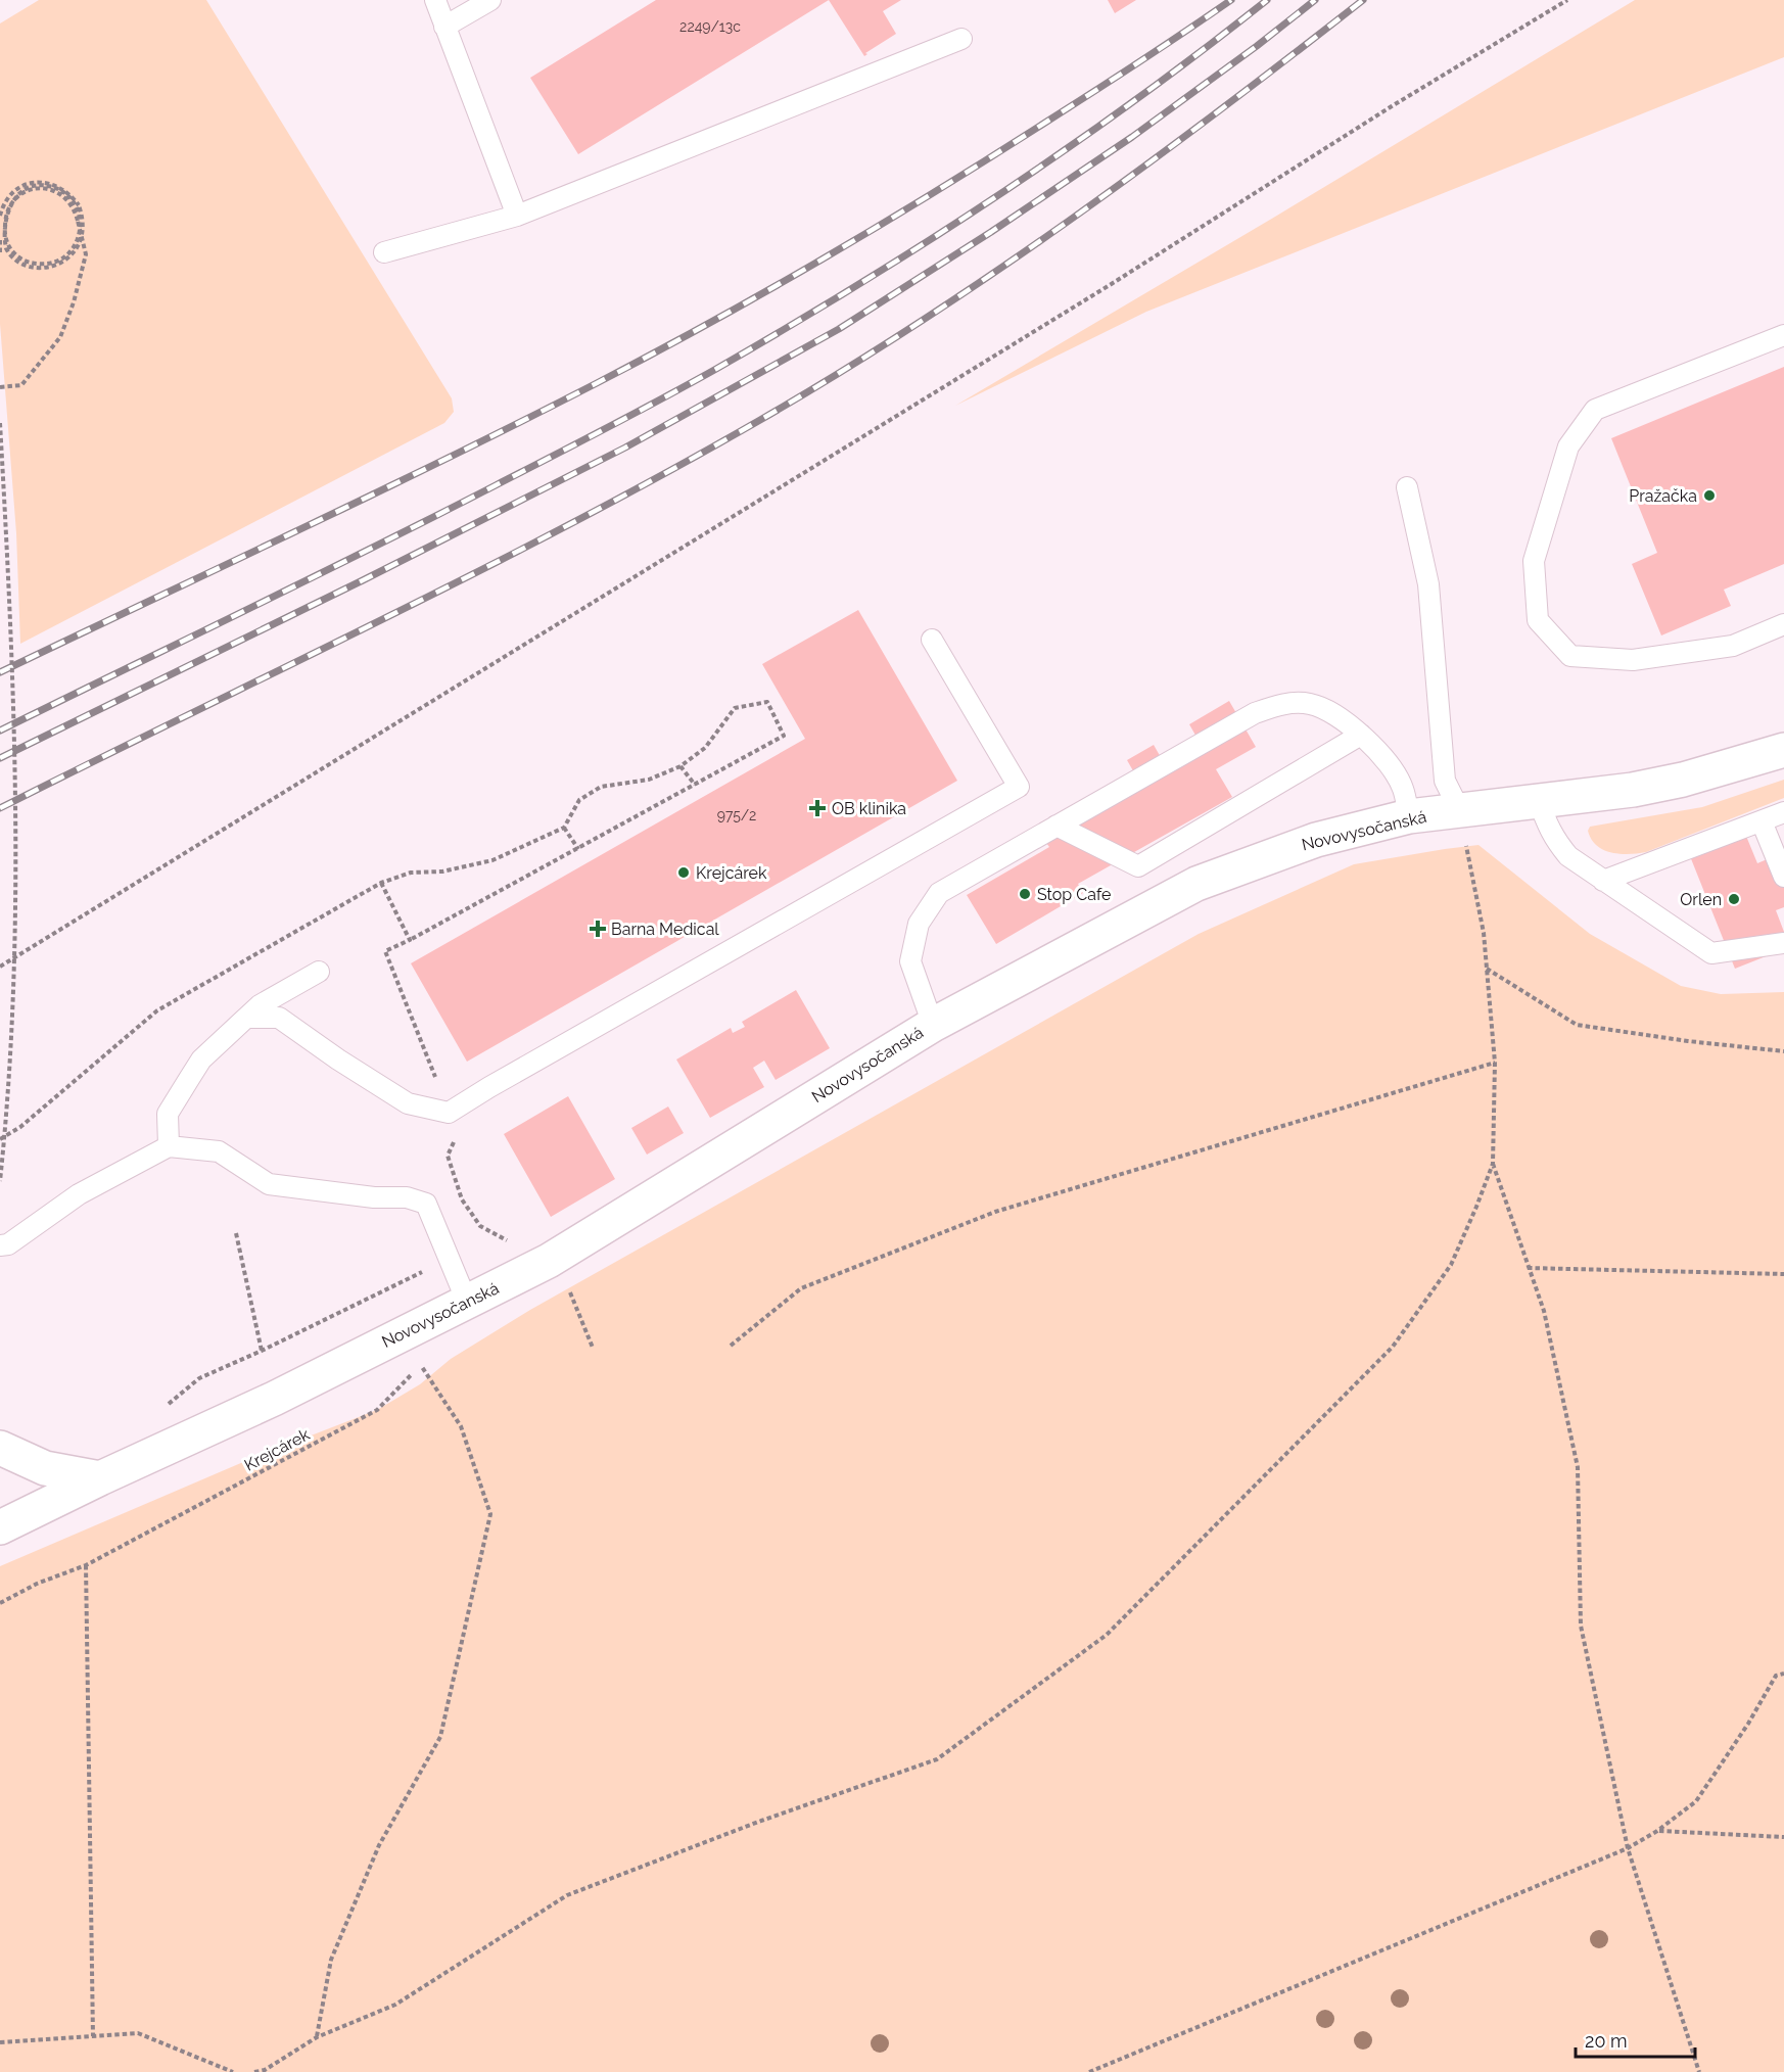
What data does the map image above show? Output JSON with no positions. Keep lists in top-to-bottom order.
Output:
{
  "streets": {
    "main road": ["Novovysočanská"],
    "path": ["Krejcárek"]
  },
  "places": {
    "other": [
      "Pražačka",
      "Krejcárek",
      "Stop Cafe",
      "Orlen"
    ],
    "health": ["OB klinika", "Barna Medical"]
  },
  "house_numbers": ["2249/13c", "975/2"],
  "scale_bar": "20 m"
}
